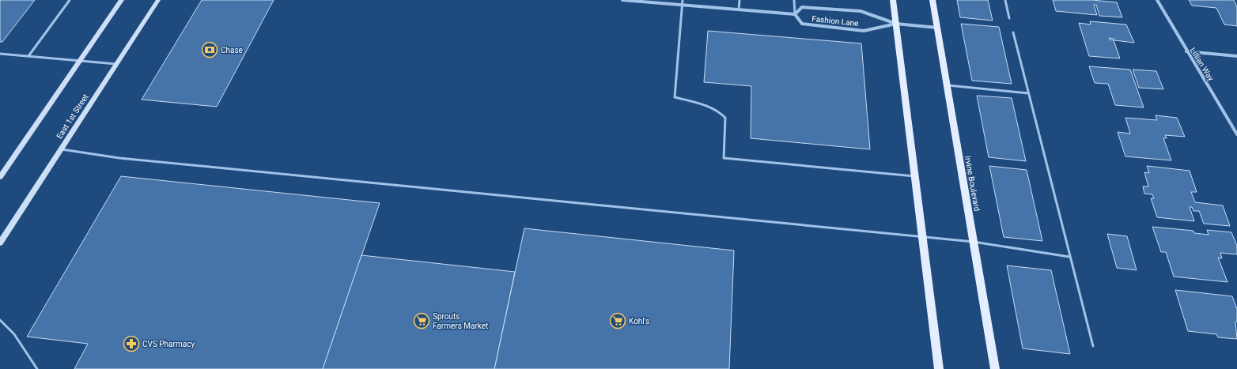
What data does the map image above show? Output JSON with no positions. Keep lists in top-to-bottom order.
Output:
{
  "streets": {
    "main road": ["East 1st Street", "Irvine Boulevard"],
    "street": ["Fashion Lane", "Lillian Way"]
  },
  "crossings": [
    ["Fashion Lane", "Irvine Boulevard"]
  ],
  "places": {
    "bank": ["Chase"],
    "supermarket": ["Sprouts Farmers Market", "Kohl's"],
    "pharmacy": ["CVS Pharmacy"]
  }
}
